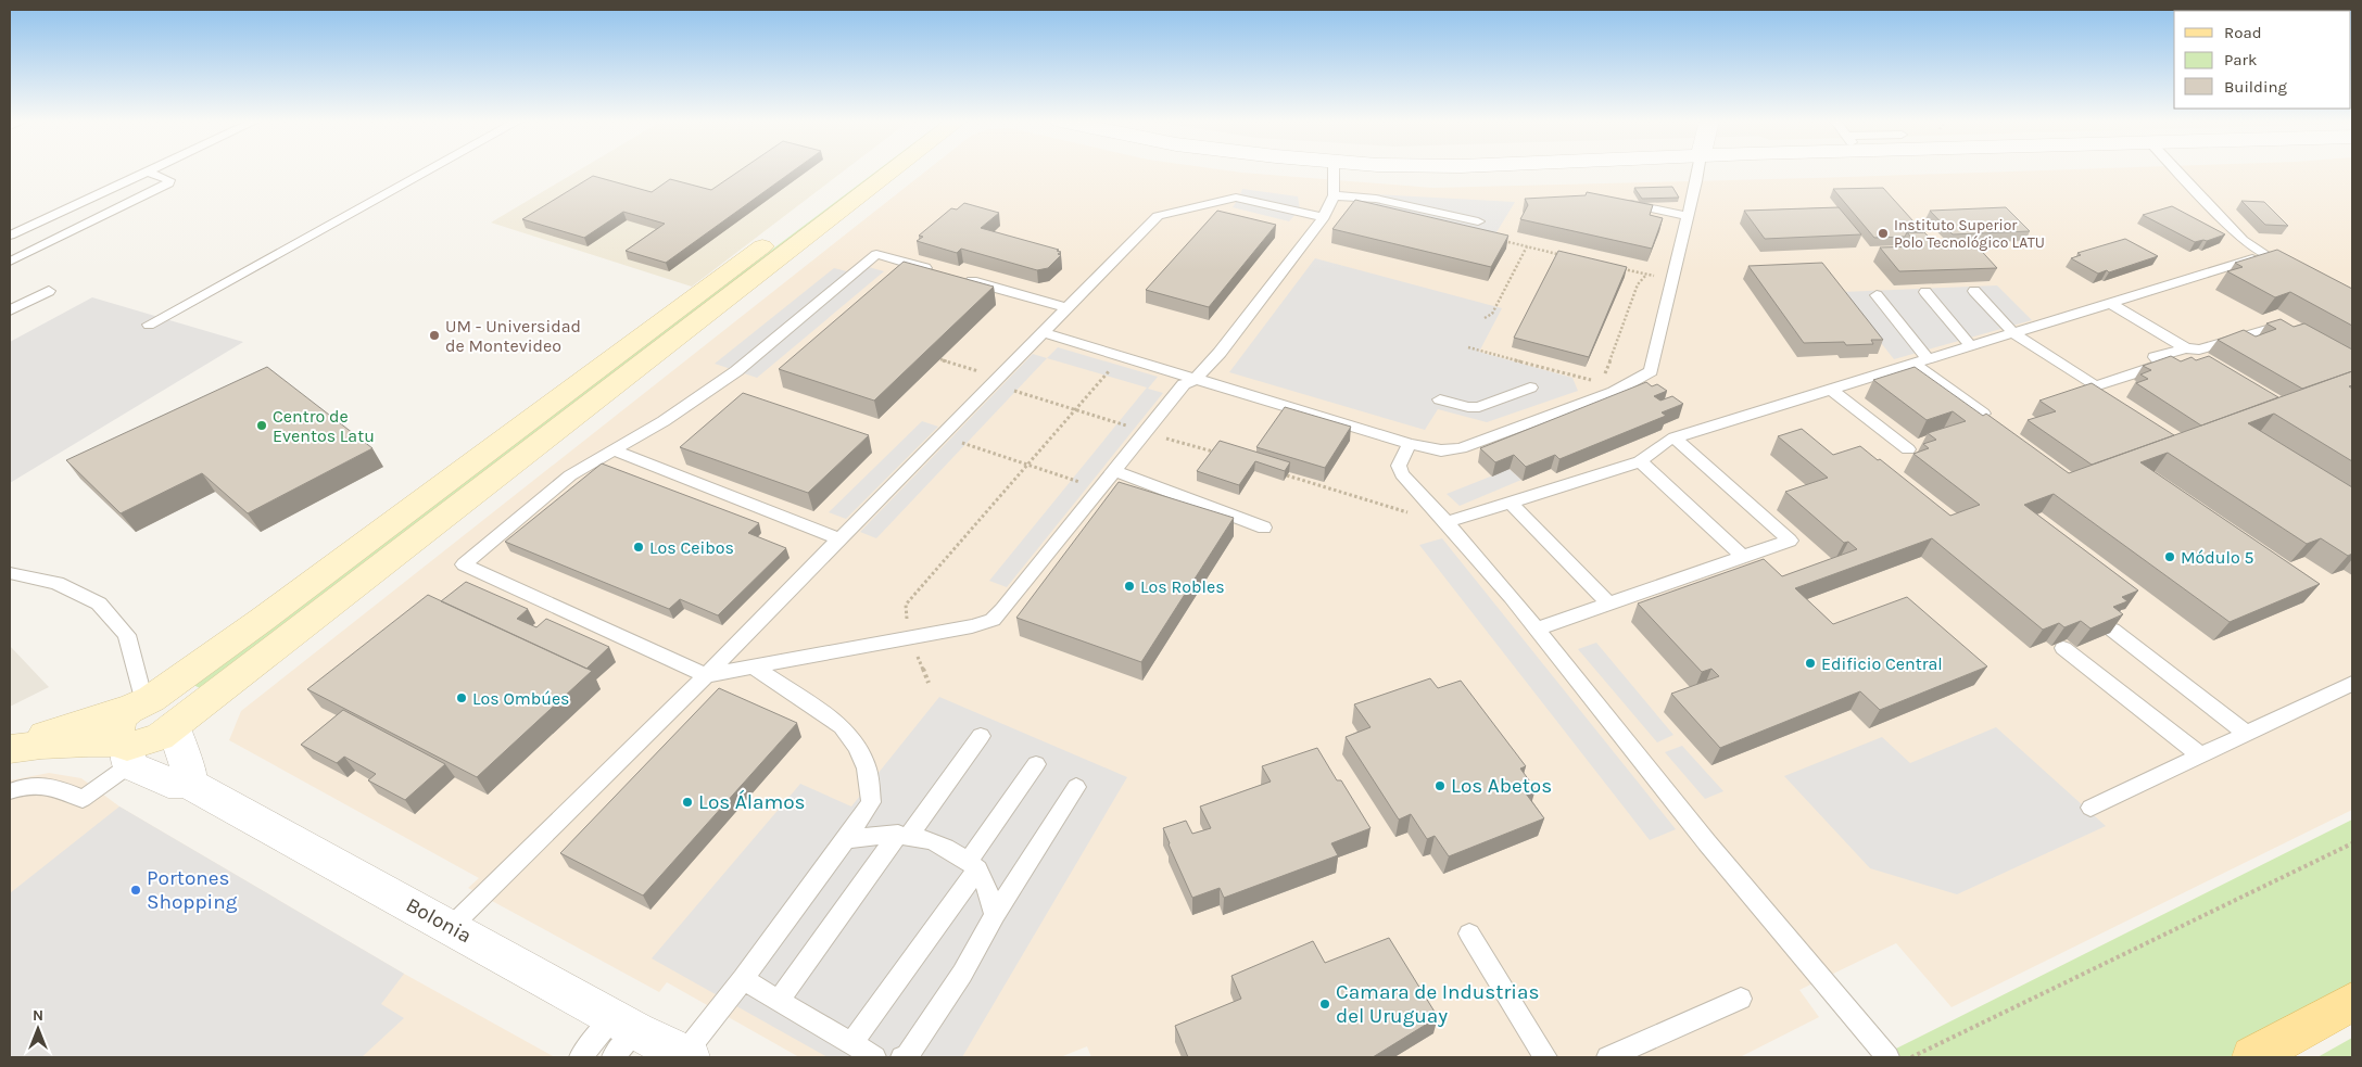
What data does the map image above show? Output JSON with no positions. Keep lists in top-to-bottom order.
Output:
{
  "streets": {
    "street": ["Bolonia"]
  },
  "places": [
    "Instituto Superior Polo Tecnológico LATU",
    "UM - Universidad de Montevideo",
    "Centro de Eventos Latu",
    "Los Ceibos",
    "Módulo 5",
    "Los Robles",
    "Edificio Central",
    "Los Ombúes",
    "Los Abetos",
    "Los Álamos",
    "Portones Shopping",
    "Camara de Industrias del Uruguay"
  ],
  "legend": ["Road", "Park", "Building"],
  "north": "top"
}
